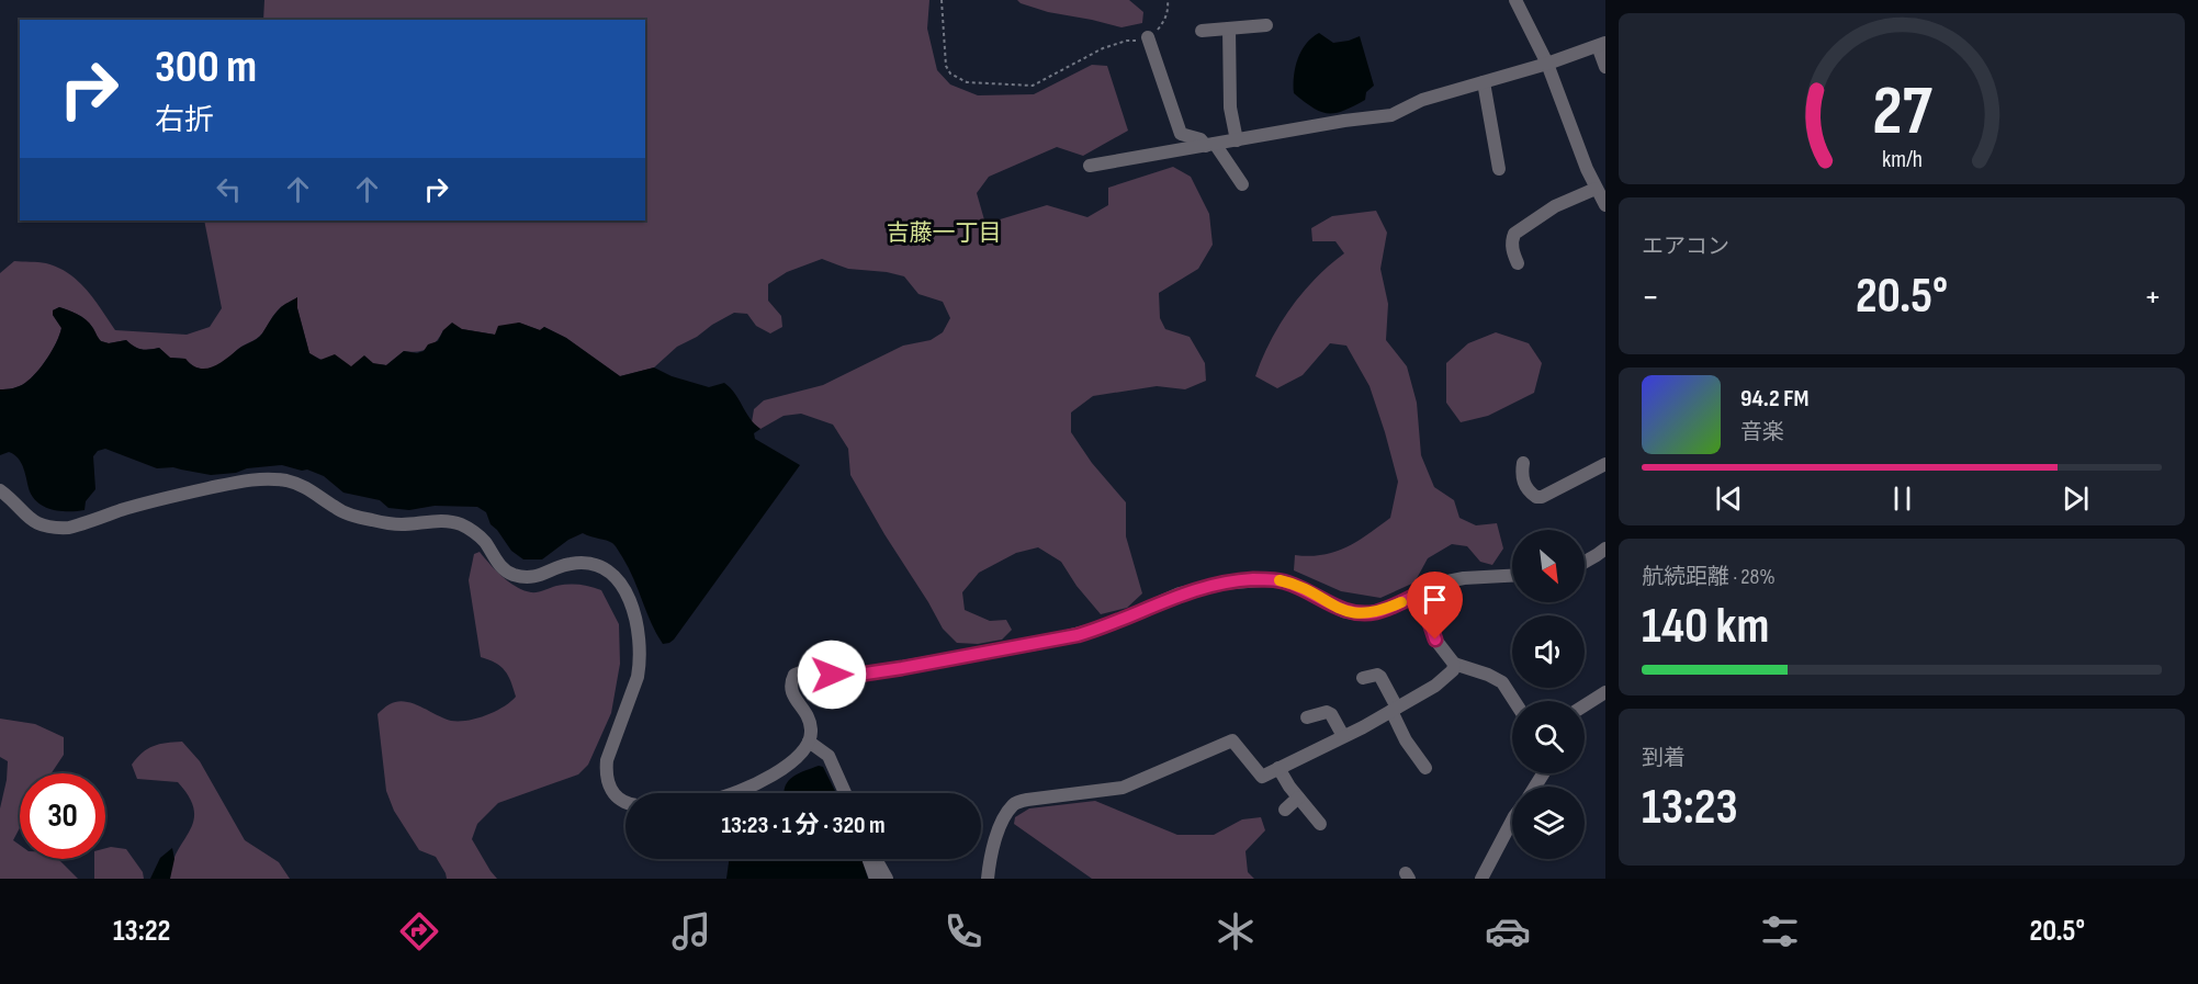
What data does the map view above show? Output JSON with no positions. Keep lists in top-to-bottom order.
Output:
{
  "districts": ["吉藤一丁目"],
  "north": "bottom right",
  "page": {
    "turn": ["300 m", "右折"],
    "tile": [
      "エアコン",
      ["航続距離 · 28%", "140 km"],
      ["到着", "13:23"]
    ],
    "heat": ["−", "20.5°", "+"],
    "song": ["94.2 FM", "音楽"],
    "limit": "30",
    "trip": "13:23 · 1 分 · 320 m",
    "tabs": ["13:22", "20.5°"],
    "gauge": ["27", "km/h"]
  }
}
